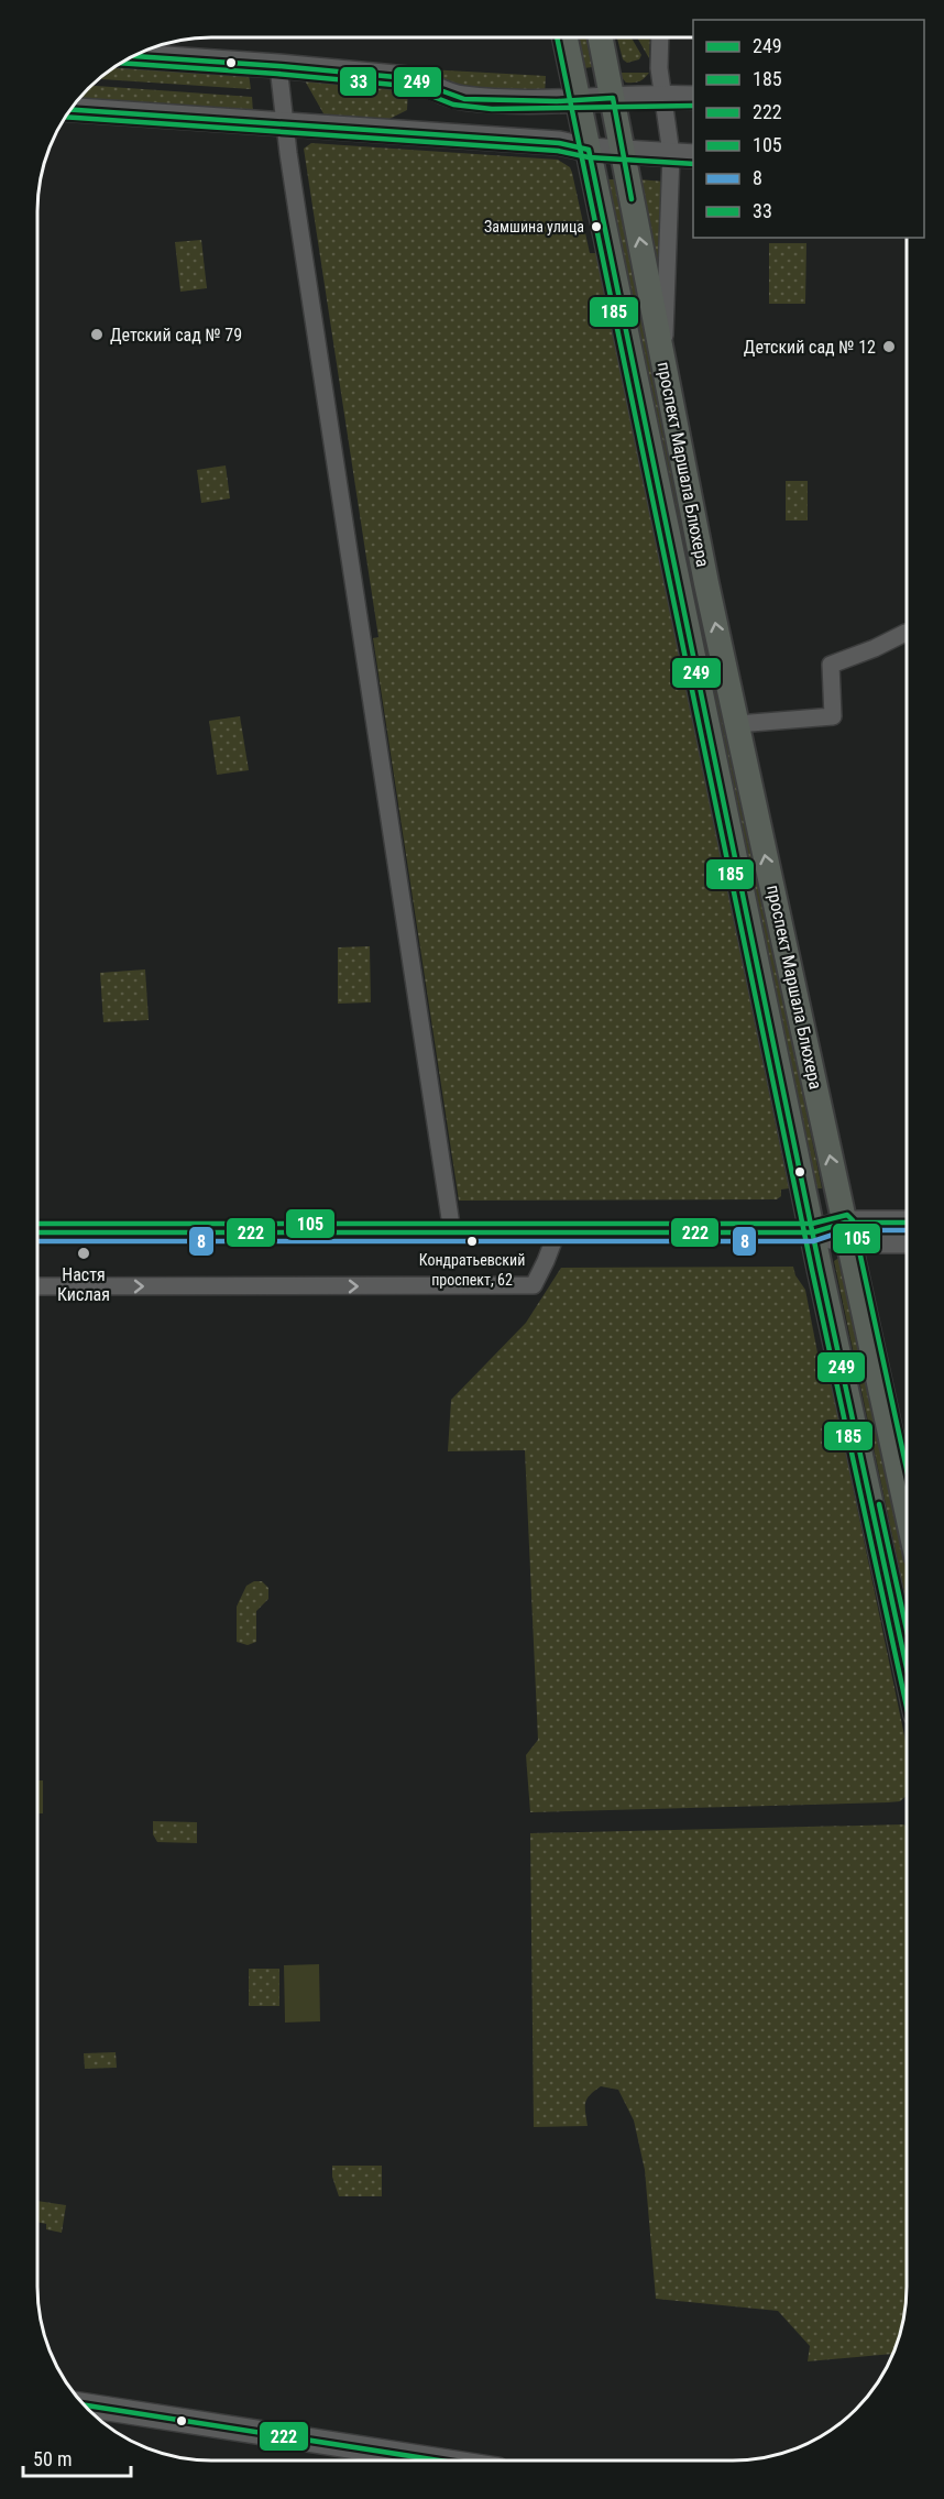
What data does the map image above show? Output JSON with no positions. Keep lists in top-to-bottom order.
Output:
{
  "streets": {
    "main road": ["проспект Маршала Блюхера"]
  },
  "places": [
    "Замшина улица",
    "Детский сад № 79",
    "Детский сад № 12",
    "Кондратьевский проспект, 62",
    "Настя Кислая"
  ],
  "lines": [
    "transit line 185",
    "transit line 249",
    "transit line 33",
    "transit line 105",
    "transit line 222",
    "transit line 8"
  ],
  "legend": [
    "249",
    "185",
    "222",
    "105",
    "8",
    "33"
  ],
  "scale_bar": "50 m"
}
